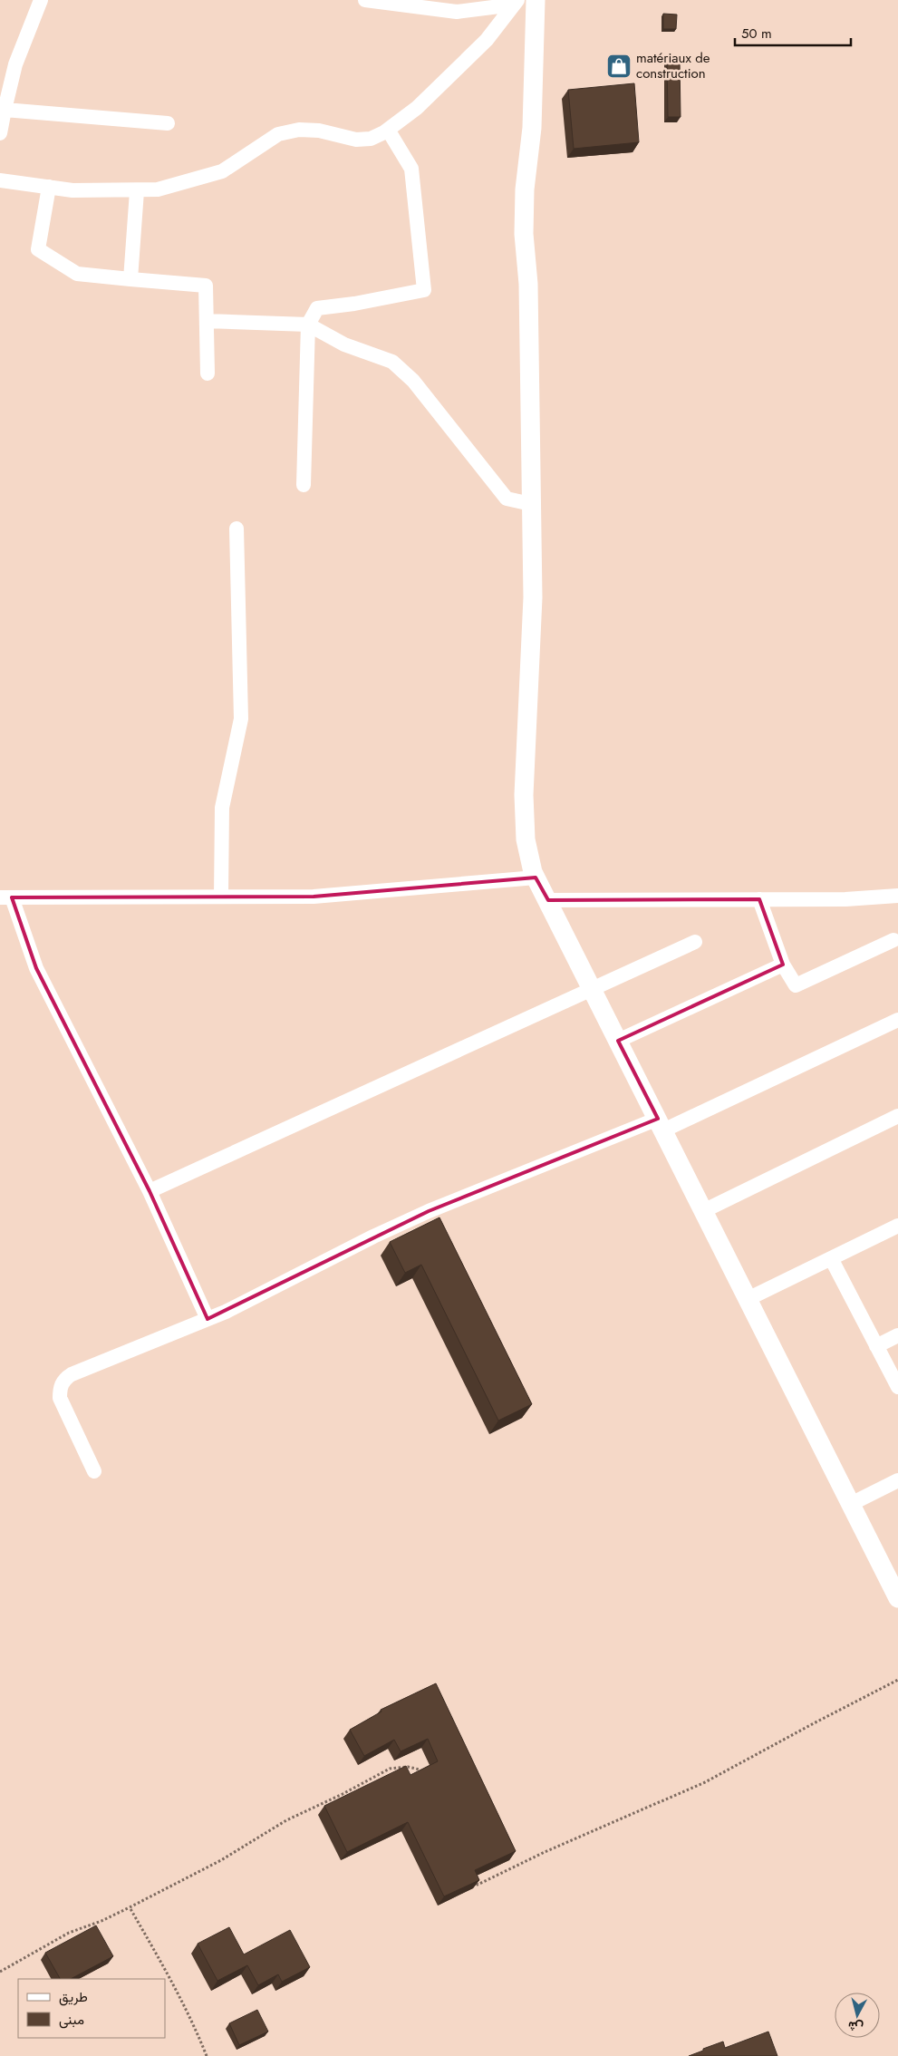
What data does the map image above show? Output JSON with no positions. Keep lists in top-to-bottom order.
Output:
{
  "places": {
    "shop": ["matériaux de construction"]
  },
  "legend": ["طريق", "مبنى"],
  "scale_bar": "50 m",
  "north": "bottom"
}
